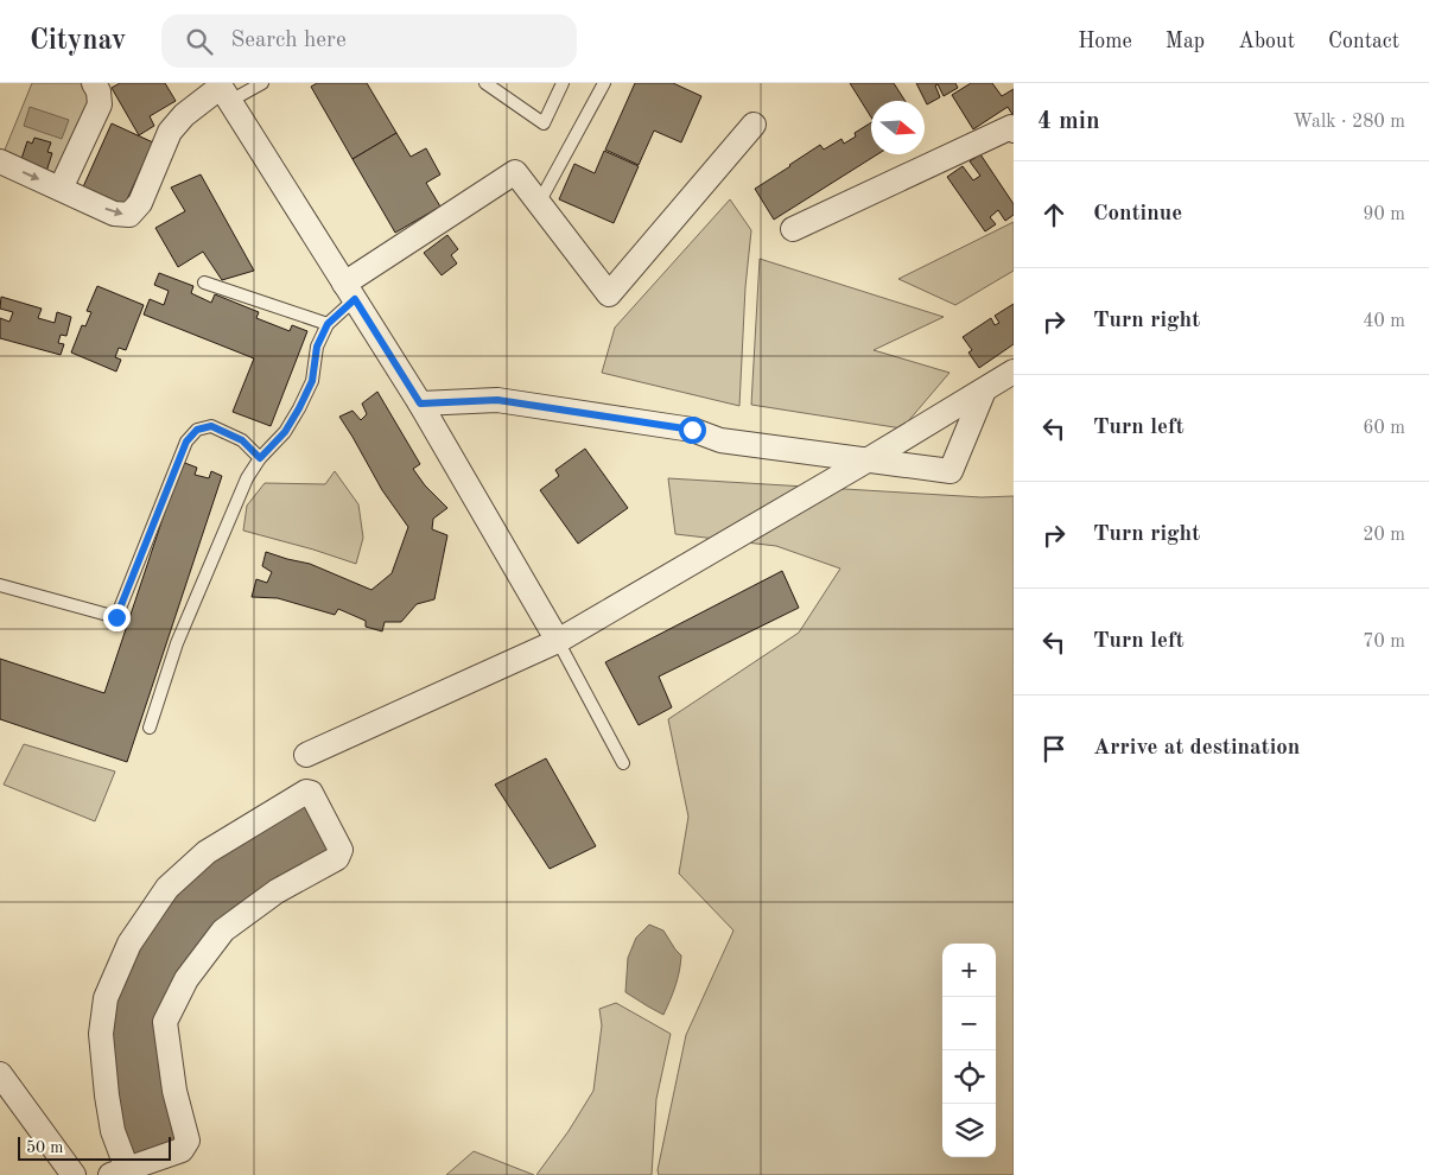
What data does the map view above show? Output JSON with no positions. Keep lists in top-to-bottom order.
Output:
{
  "scale_bar": "50 m",
  "north": "right",
  "page": {
    "header": "Citynav",
    "search": "Search here",
    "nav": [
      "Home",
      "Map",
      "About",
      "Contact"
    ],
    "heading": ["4 min", "Walk · 280 m"],
    "list": [
      ["Continue", "90 m"],
      ["Turn right", "40 m"],
      ["Turn left", "60 m"],
      ["Turn right", "20 m"],
      ["Turn left", "70 m"],
      "Arrive at destination"
    ],
    "map_buttons": ["+", "−"],
    "scale": "50 m"
  }
}
